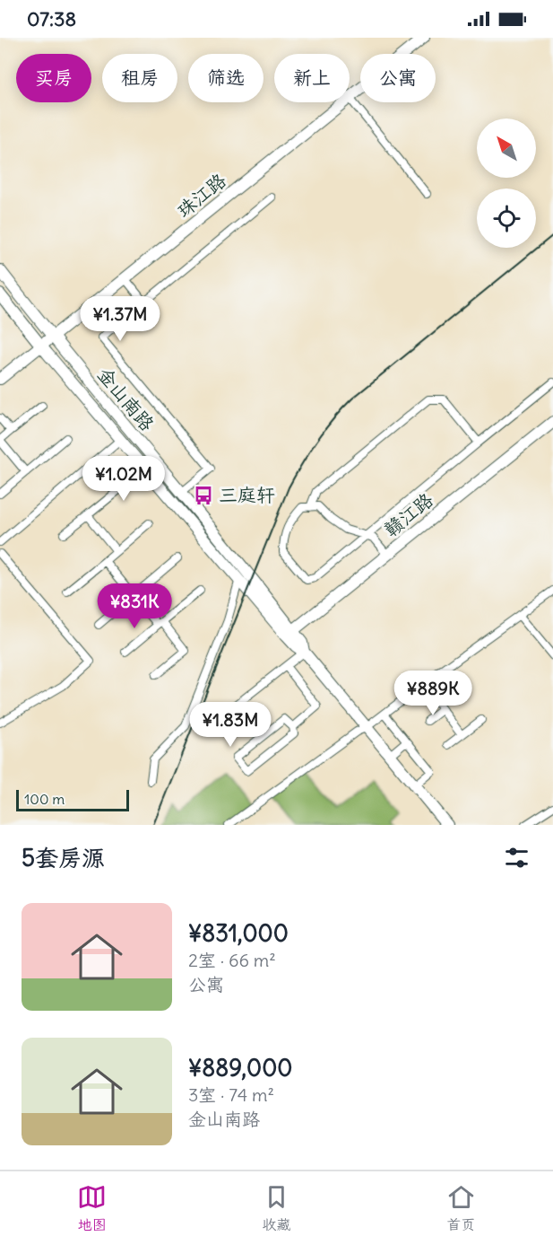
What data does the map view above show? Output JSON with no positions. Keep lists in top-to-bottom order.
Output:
{
  "streets": {
    "main road": ["珠江路", "金山南路", "赣江路"]
  },
  "crossings": [
    ["珠江路", "金山南路"],
    ["金山南路", "赣江路"]
  ],
  "places": {
    "bus stop": ["三庭轩"]
  },
  "scale_bar": "100 m",
  "north": "top left",
  "page": {
    "status": "07:38",
    "chip": [
      "买房",
      "租房",
      "筛选",
      "新上",
      "公寓"
    ],
    "price": [
      "¥1.37M",
      "¥1.02M",
      "¥831K",
      "¥889K",
      "¥1.83M"
    ],
    "scale": "100 m",
    "heading": "5套房源",
    "list": [
      {
        "name": "¥831,000",
        "note": "2室 · 66 m² · 公寓"
      },
      {
        "name": "¥889,000",
        "note": "3室 · 74 m² · 金山南路"
      }
    ],
    "tabs": ["地图", "收藏", "首页"]
  }
}
